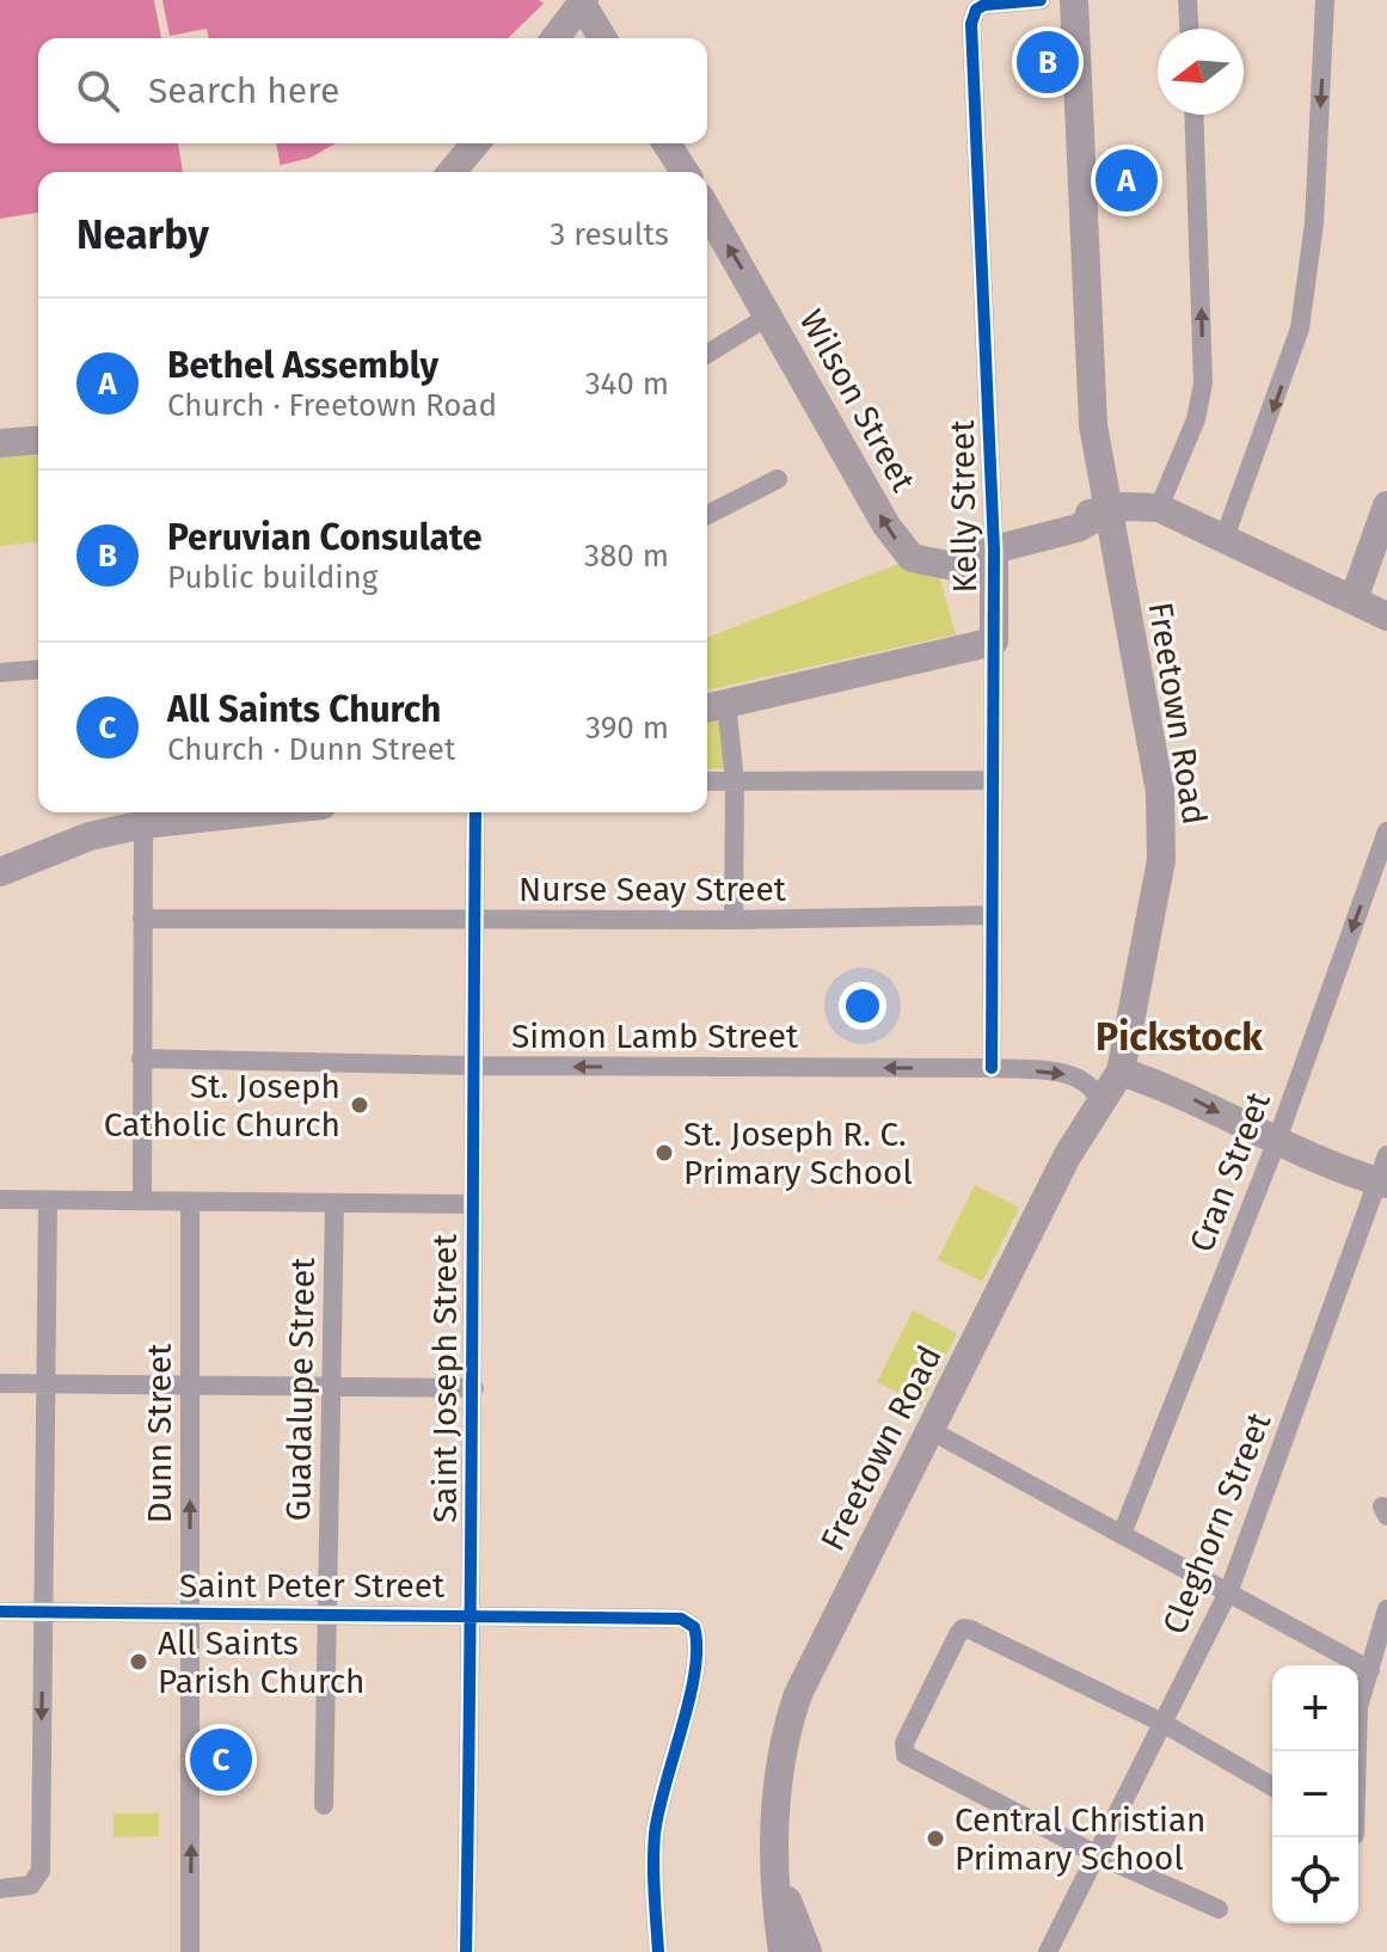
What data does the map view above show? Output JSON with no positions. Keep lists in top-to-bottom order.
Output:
{
  "streets": {
    "main road": ["Wilson Street", "Kelly Street", "Freetown Road"],
    "street": [
      "Nurse Seay Street",
      "Simon Lamb Street",
      "Cran Street",
      "Saint Joseph Street",
      "Guadalupe Street",
      "Dunn Street",
      "Cleghorn Street",
      "Saint Peter Street"
    ]
  },
  "crossings": [
    ["Wilson Street", "Kelly Street"],
    ["Wilson Street", "Freetown Road"],
    ["Kelly Street", "Nurse Seay Street"],
    ["Kelly Street", "Simon Lamb Street"],
    ["Freetown Road", "Simon Lamb Street"],
    ["Nurse Seay Street", "Saint Joseph Street"],
    ["Simon Lamb Street", "Saint Joseph Street"],
    ["Saint Joseph Street", "Saint Peter Street"],
    ["Guadalupe Street", "Saint Peter Street"],
    ["Dunn Street", "Saint Peter Street"]
  ],
  "one_way": ["Wilson Street", "Cran Street"],
  "districts": ["Pickstock"],
  "places": [
    "St. Joseph Catholic Church",
    "St. Joseph R. C. Primary School",
    "All Saints Parish Church",
    "Central Christian Primary School"
  ],
  "north": "left",
  "page": {
    "pins": ["B", "A", "C"],
    "search": "Search here",
    "heading": ["Nearby", "3 results"],
    "list": [
      {
        "mark": "A",
        "name": "Bethel Assembly",
        "note": "Church · Freetown Road",
        "value": "340 m"
      },
      {
        "mark": "B",
        "name": "Peruvian Consulate",
        "note": "Public building",
        "value": "380 m"
      },
      {
        "mark": "C",
        "name": "All Saints Church",
        "note": "Church · Dunn Street",
        "value": "390 m"
      }
    ],
    "map_buttons": ["+", "−"]
  }
}
